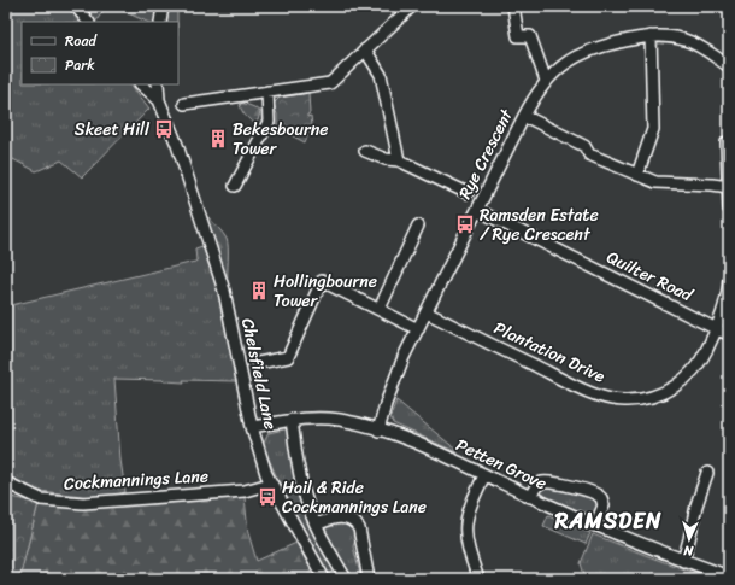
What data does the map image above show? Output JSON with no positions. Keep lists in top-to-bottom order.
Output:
{
  "streets": {
    "street": [
      "Rye Crescent",
      "Quilter Road",
      "Plantation Drive",
      "Chelsfield Lane",
      "Petten Grove",
      "Cockmannings Lane"
    ]
  },
  "crossings": [
    ["Rye Crescent", "Quilter Road"],
    ["Rye Crescent", "Plantation Drive"],
    ["Rye Crescent", "Petten Grove"],
    ["Quilter Road", "Plantation Drive"],
    ["Chelsfield Lane", "Petten Grove"],
    ["Chelsfield Lane", "Cockmannings Lane"]
  ],
  "districts": ["RAMSDEN"],
  "places": {
    "bus stop": ["Skeet Hill", "Ramsden Estate / Rye Crescent", "Hail & Ride Cockmannings Lane"],
    "building": ["Bekesbourne Tower", "Hollingbourne Tower"]
  },
  "legend": ["Road", "Park"],
  "north": "bottom"
}
